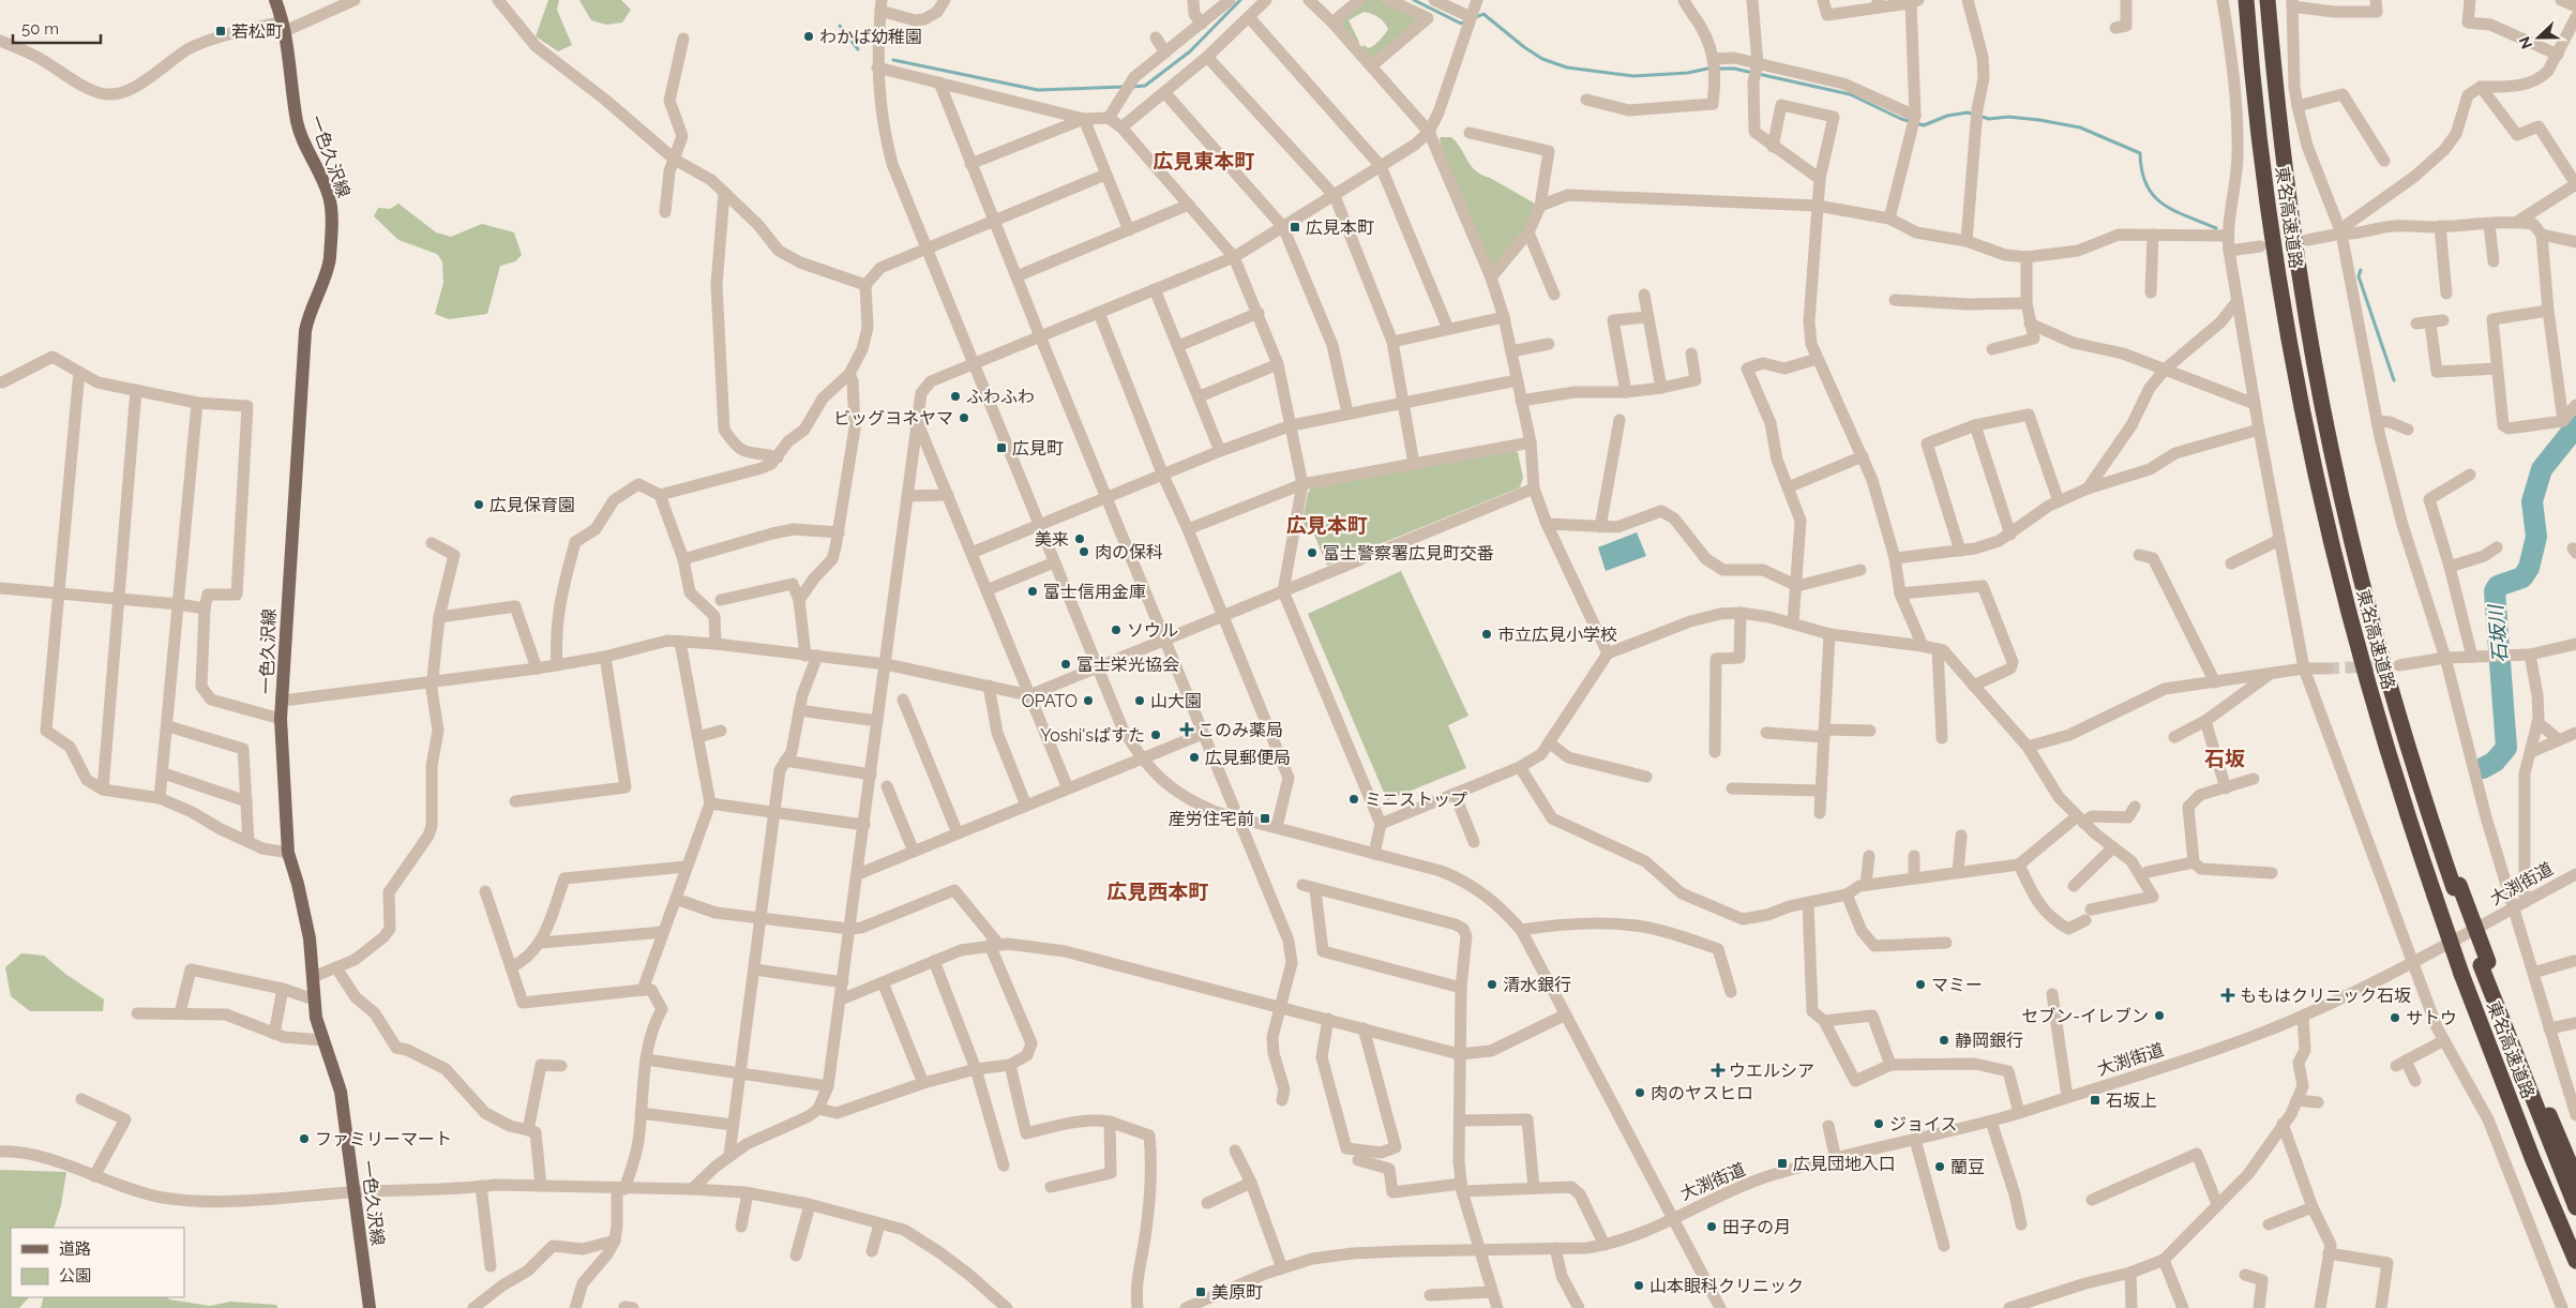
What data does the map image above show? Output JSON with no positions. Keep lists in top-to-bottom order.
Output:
{
  "streets": {
    "highway": ["東名高速道路"],
    "main road": ["一色久沢線"],
    "street": ["大渕街道"]
  },
  "districts": [
    "広見東本町",
    "広見本町",
    "石坂",
    "広見西本町"
  ],
  "water": ["石坂川"],
  "places": {
    "transit": [
      "若松町",
      "広見本町",
      "広見町",
      "産労住宅前",
      "石坂上",
      "広見団地入口",
      "美原町"
    ],
    "other": [
      "わかば幼稚園",
      "ふわふわ",
      "ビッグヨネヤマ",
      "広見保育園",
      "美来",
      "肉の保科",
      "富士警察署広見町交番",
      "富士信用金庫",
      "ソウル",
      "市立広見小学校",
      "富士栄光協会",
      "OPATO",
      "山大園",
      "Yoshi'sぱすた",
      "広見郵便局",
      "ミニストップ",
      "清水銀行",
      "マミー",
      "セブン-イレブン",
      "サトウ",
      "静岡銀行",
      "肉のヤスヒロ",
      "ジョイス",
      "ファミリーマート",
      "蘭豆",
      "田子の月",
      "山本眼科クリニック"
    ],
    "health": ["このみ薬局", "ももはクリニック石坂", "ウエルシア"]
  },
  "legend": ["道路", "公園"],
  "scale_bar": "50 m",
  "north": "left"
}
